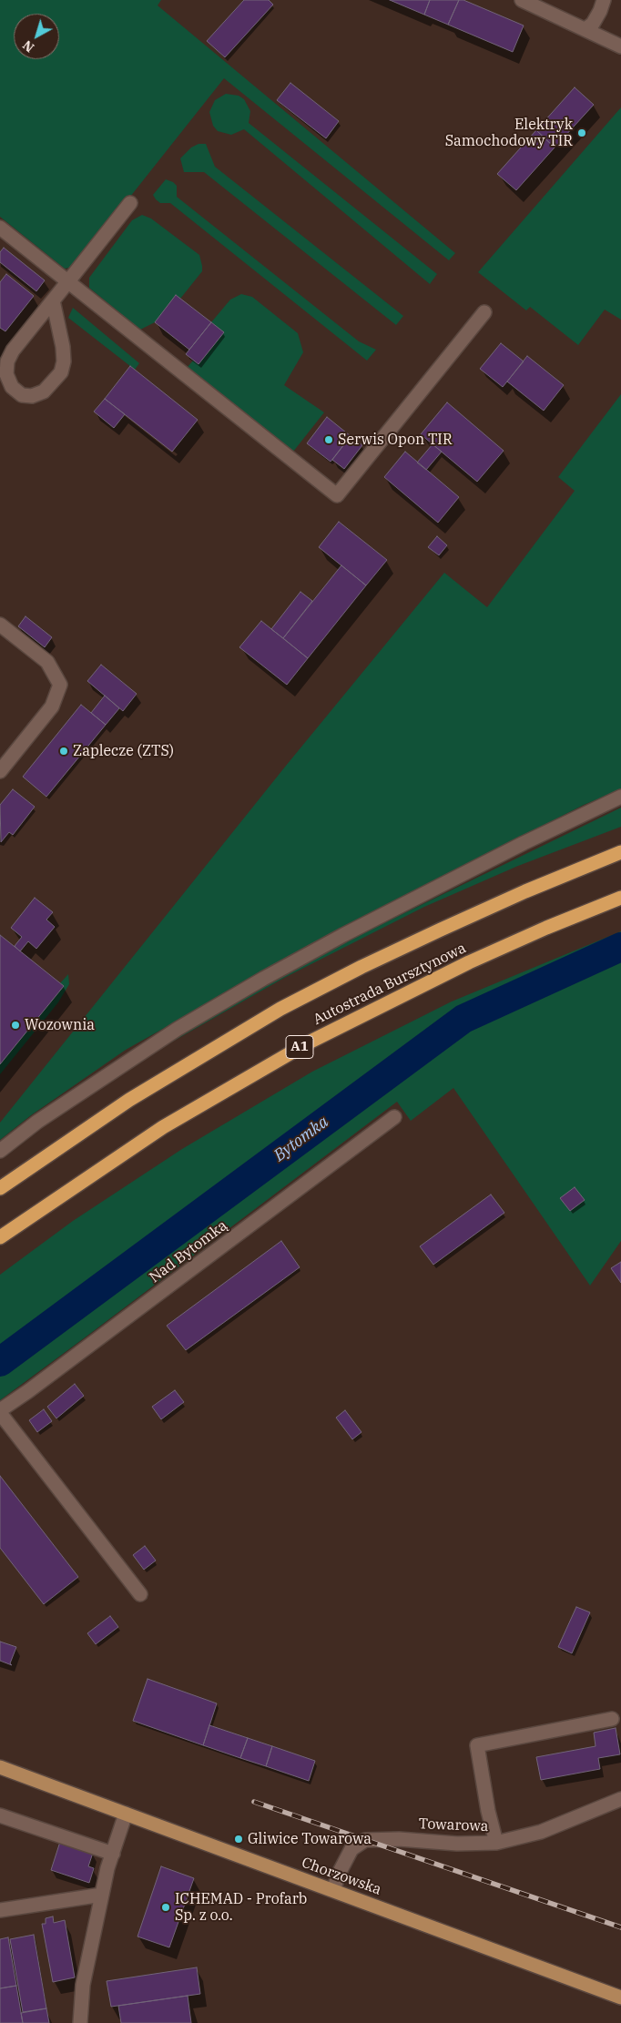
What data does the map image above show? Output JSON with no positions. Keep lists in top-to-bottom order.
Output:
{
  "streets": {
    "highway": ["Autostrada Bursztynowa", "A1"],
    "main road": ["Chorzowska"],
    "street": ["Nad Bytomką", "Towarowa"]
  },
  "crossings": [
    ["Towarowa", "Chorzowska"]
  ],
  "water": ["Bytomka"],
  "places": [
    "Elektryk Samochodowy TIR",
    "Serwis Opon TIR",
    "Zaplecze (ZTS)",
    "Wozownia",
    "Gliwice Towarowa",
    "ICHEMAD - Profarb Sp. z o.o."
  ],
  "north": "bottom left"
}
